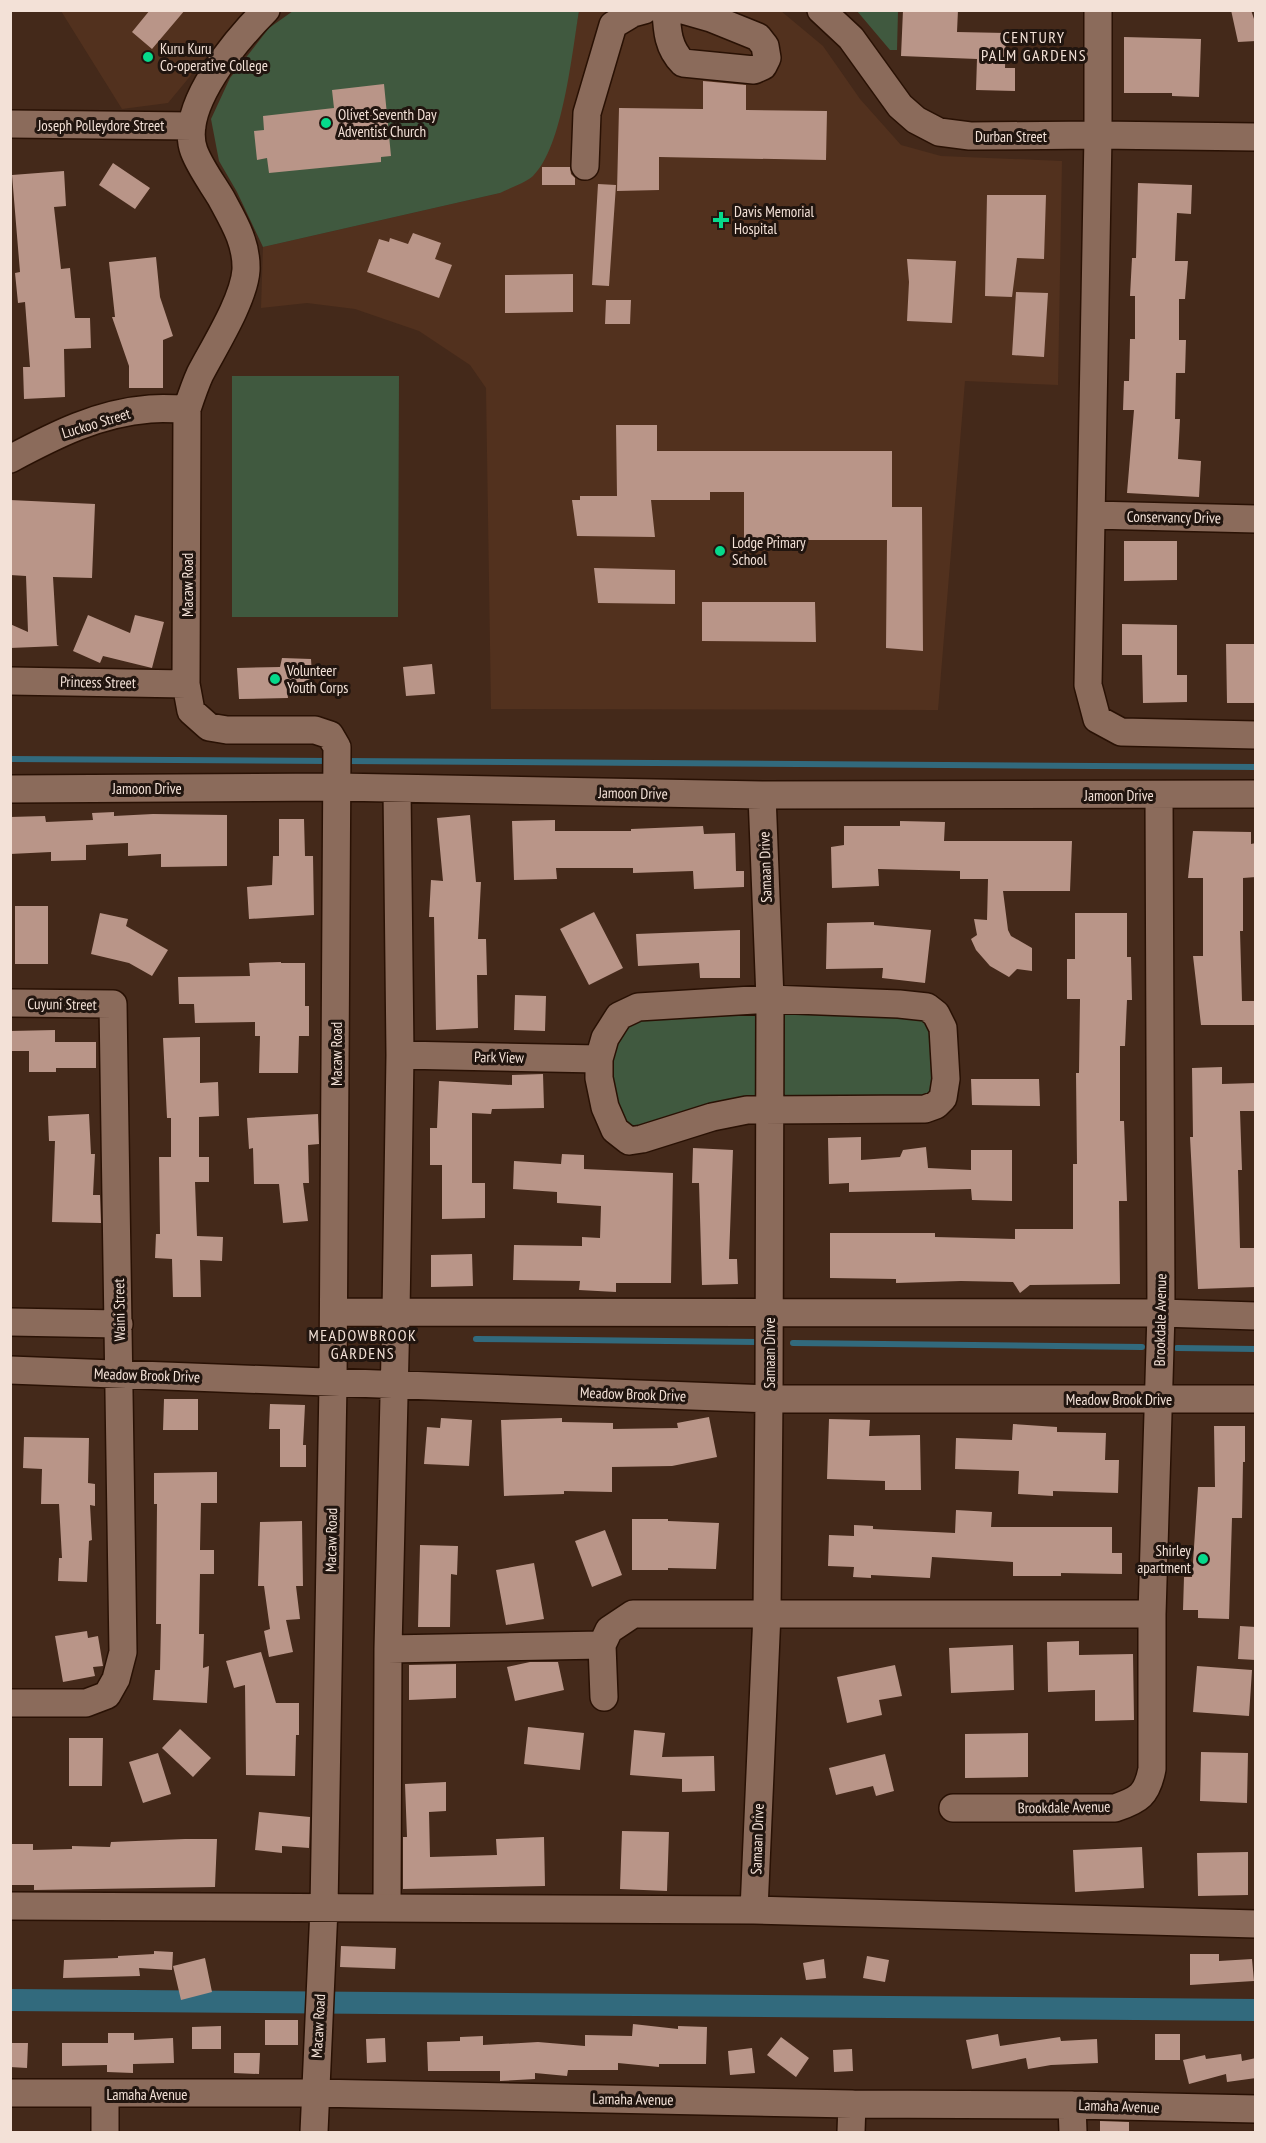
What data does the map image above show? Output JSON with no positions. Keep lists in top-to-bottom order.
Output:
{
  "streets": {
    "street": [
      "Joseph Polleydore Street",
      "Durban Street",
      "Luckoo Street",
      "Conservancy Drive",
      "Macaw Road",
      "Princess Street",
      "Jamoon Drive",
      "Samaan Drive",
      "Cuyuni Street",
      "Park View",
      "Waini Street",
      "Brookdale Avenue",
      "Meadow Brook Drive",
      "Lamaha Avenue"
    ]
  },
  "crossings": [
    ["Joseph Polleydore Street", "Macaw Road"],
    ["Luckoo Street", "Macaw Road"],
    ["Macaw Road", "Princess Street"],
    ["Macaw Road", "Jamoon Drive"],
    ["Macaw Road", "Meadow Brook Drive"],
    ["Macaw Road", "Lamaha Avenue"],
    ["Jamoon Drive", "Samaan Drive"],
    ["Jamoon Drive", "Brookdale Avenue"],
    ["Samaan Drive", "Meadow Brook Drive"],
    ["Cuyuni Street", "Waini Street"],
    ["Waini Street", "Meadow Brook Drive"],
    ["Brookdale Avenue", "Meadow Brook Drive"]
  ],
  "districts": ["CENTURY PALM GARDENS", "MEADOWBROOK GARDENS"],
  "places": {
    "other": [
      "Kuru Kuru Co-operative College",
      "Olivet Seventh Day Adventist Church",
      "Lodge Primary School",
      "Volunteer Youth Corps",
      "Shirley apartment"
    ],
    "health": ["Davis Memorial Hospital"]
  }
}
